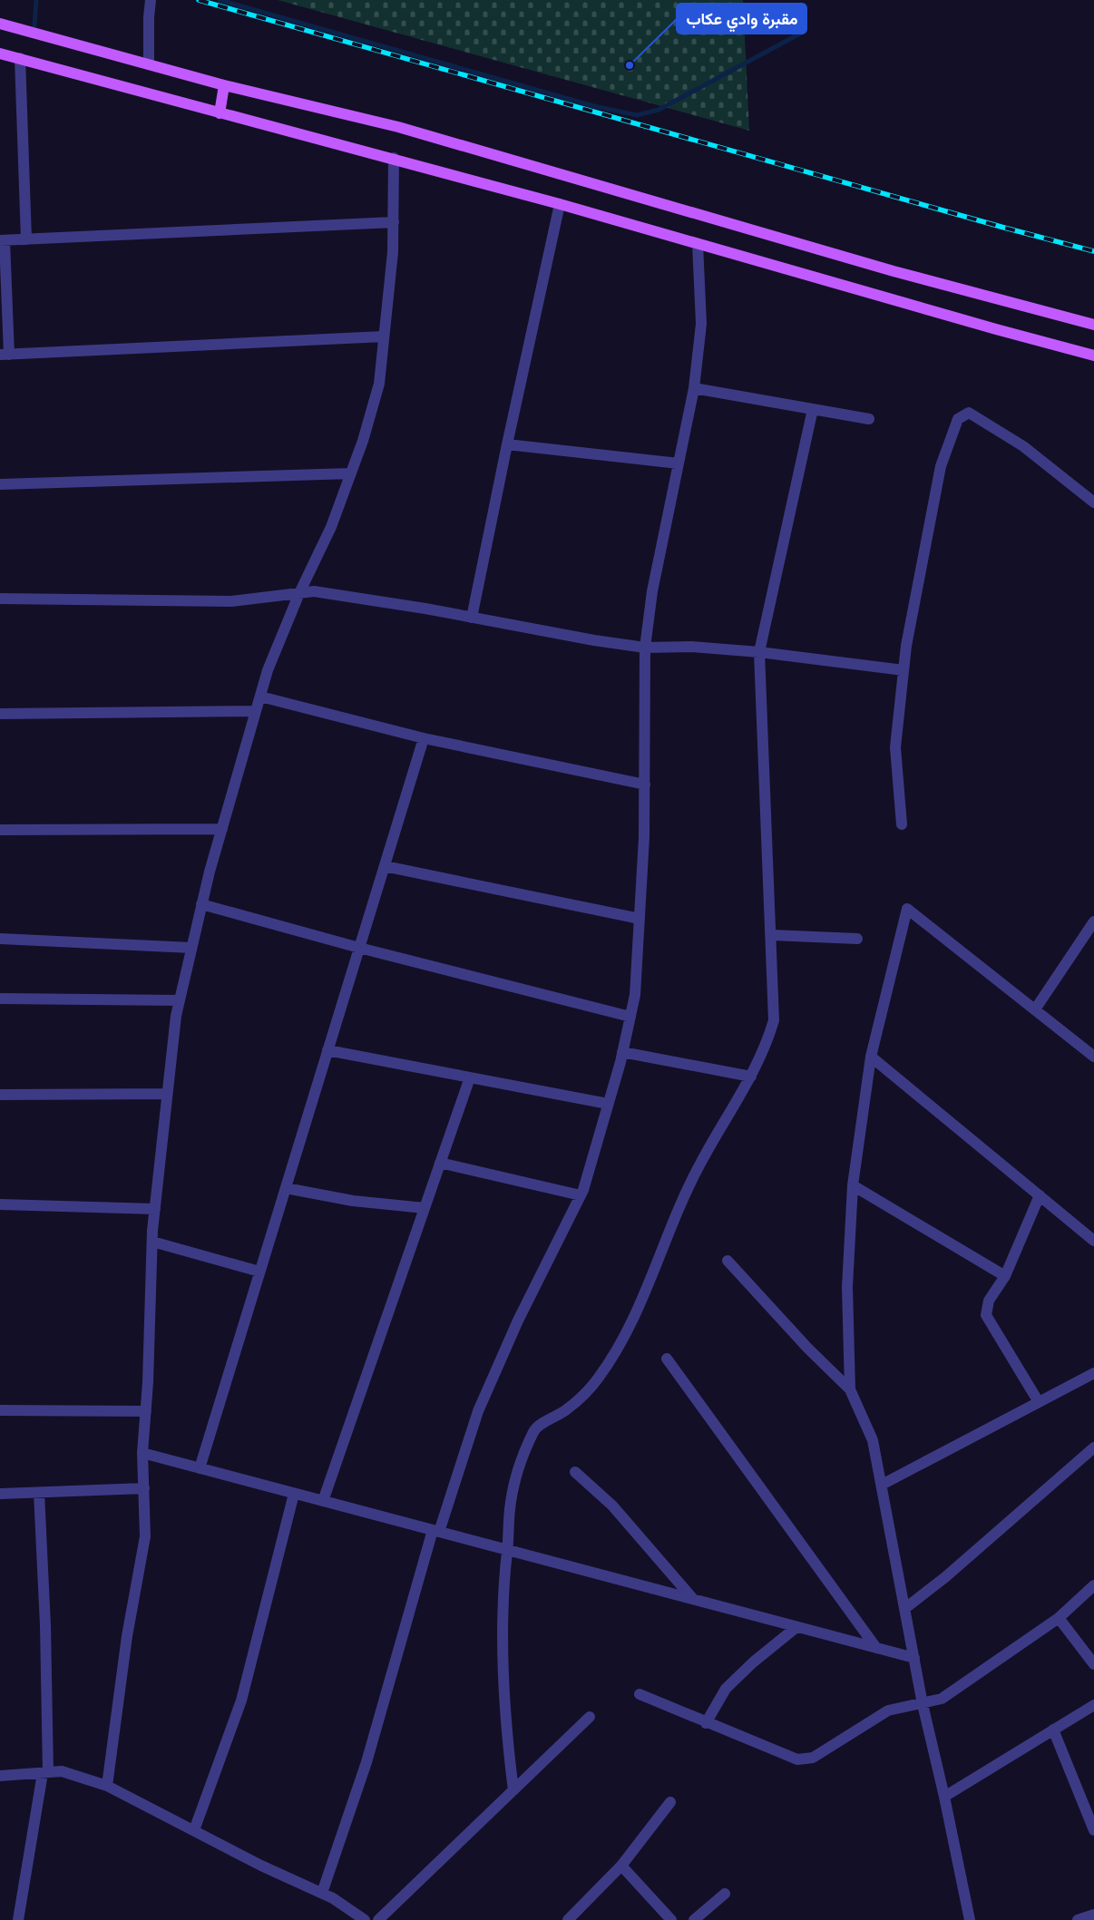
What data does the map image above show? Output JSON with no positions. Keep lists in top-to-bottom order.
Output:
{
  "places": ["مقبرة وادي عكاب"]
}
